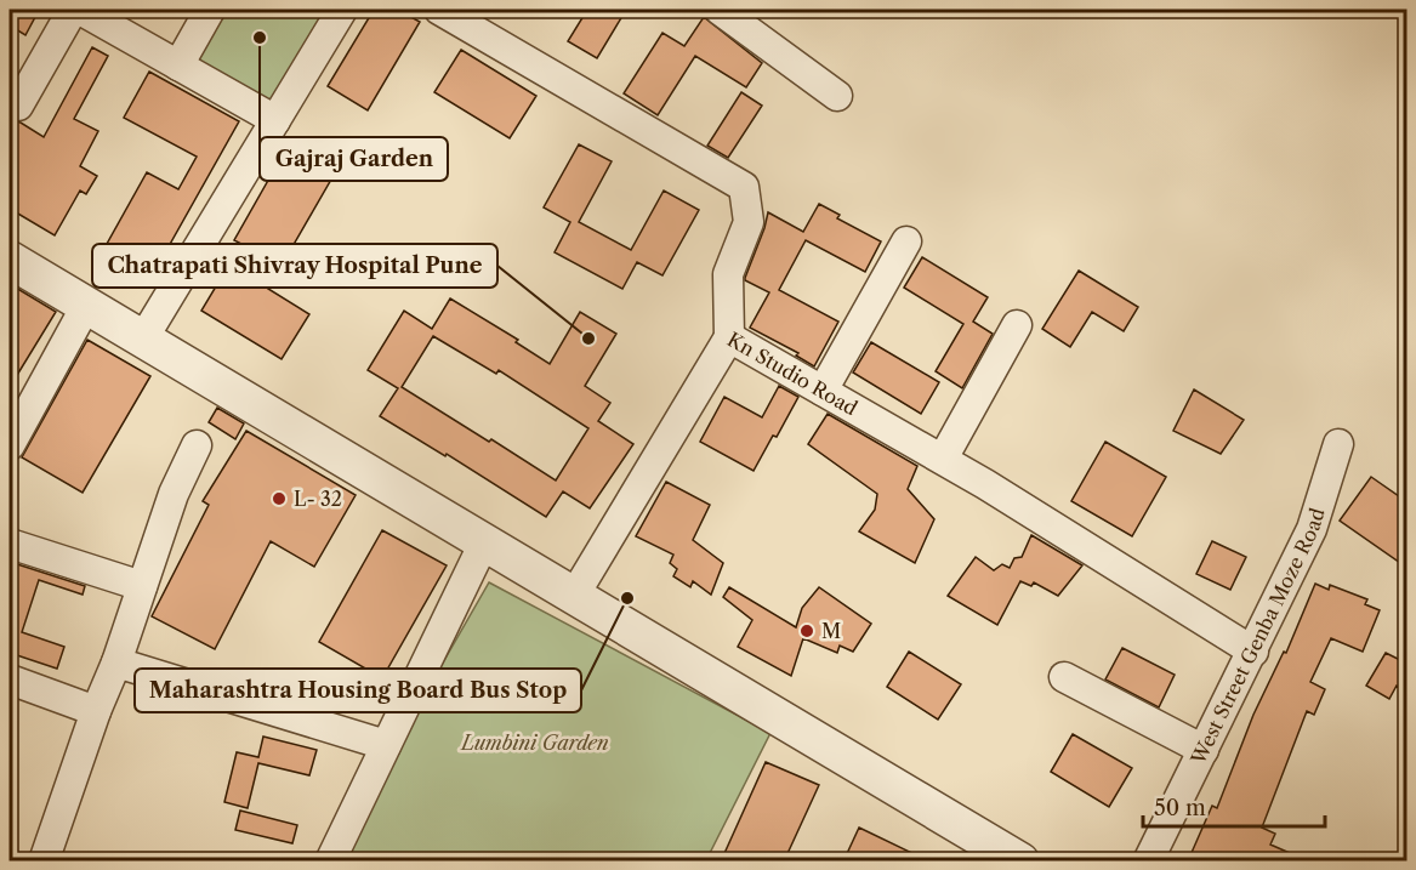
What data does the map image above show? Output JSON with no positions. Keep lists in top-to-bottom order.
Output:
{
  "streets": {
    "street": ["Kn Studio Road", "West Street Genba Moze Road"]
  },
  "crossings": [
    ["Kn Studio Road", "West Street Genba Moze Road"]
  ],
  "parks": ["Lumbini Garden"],
  "places": [
    "Gajraj Garden",
    "Chatrapati Shivray Hospital Pune",
    "L- 32",
    "Maharashtra Housing Board Bus Stop",
    "M"
  ],
  "scale_bar": "50 m"
}
